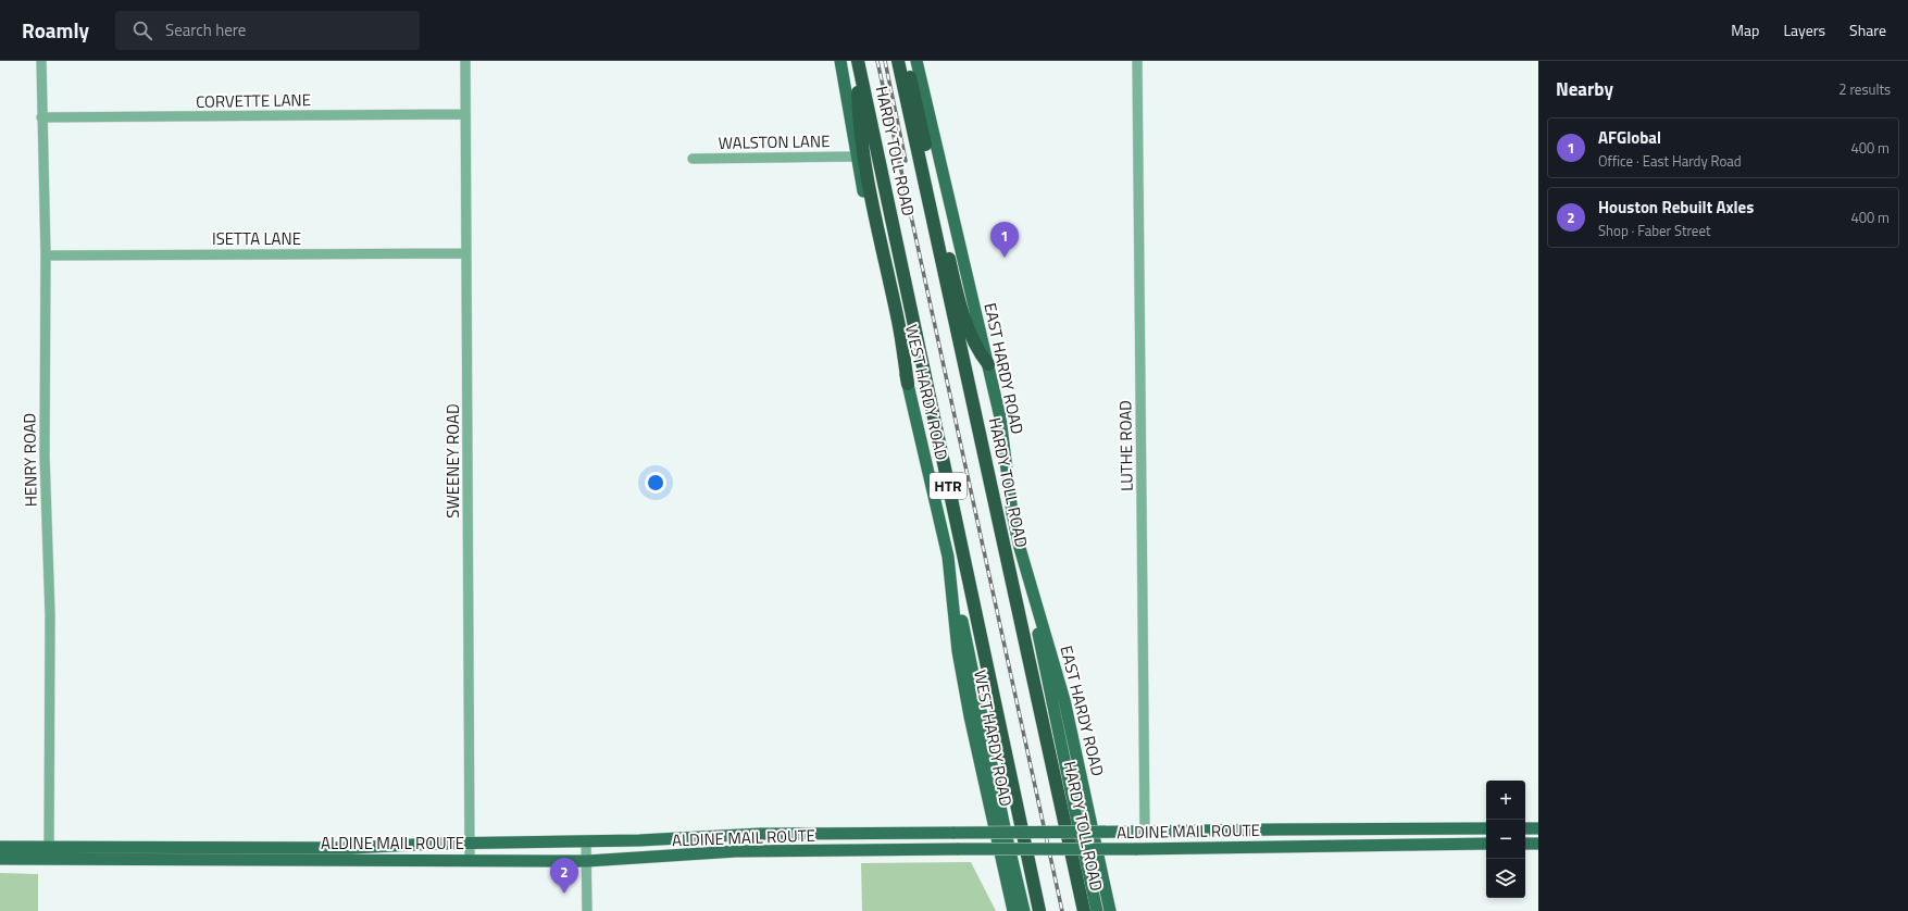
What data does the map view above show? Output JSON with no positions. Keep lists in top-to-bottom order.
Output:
{
  "streets": {
    "highway": ["HARDY TOLL ROAD", "HTR"],
    "main road": ["EAST HARDY ROAD", "WEST HARDY ROAD", "ALDINE MAIL ROUTE"],
    "street": [
      "CORVETTE LANE",
      "WALSTON LANE",
      "ISETTA LANE",
      "LUTHE ROAD",
      "HENRY ROAD",
      "SWEENEY ROAD"
    ]
  },
  "crossings": [
    ["CORVETTE LANE", "HENRY ROAD"],
    ["CORVETTE LANE", "SWEENEY ROAD"],
    ["WALSTON LANE", "WEST HARDY ROAD"],
    ["ISETTA LANE", "HENRY ROAD"],
    ["ISETTA LANE", "SWEENEY ROAD"],
    ["LUTHE ROAD", "ALDINE MAIL ROUTE"],
    ["HENRY ROAD", "ALDINE MAIL ROUTE"],
    ["SWEENEY ROAD", "ALDINE MAIL ROUTE"]
  ],
  "page": {
    "header": "Roamly",
    "search": "Search here",
    "nav": ["Map", "Layers", "Share"],
    "heading": ["Nearby", "2 results"],
    "list": [
      {
        "mark": "1",
        "name": "AFGlobal",
        "note": "Office · East Hardy Road",
        "value": "400 m"
      },
      {
        "mark": "2",
        "name": "Houston Rebuilt Axles",
        "note": "Shop · Faber Street",
        "value": "400 m"
      }
    ],
    "pins": ["1", "2"],
    "map_buttons": ["+", "−"]
  }
}
